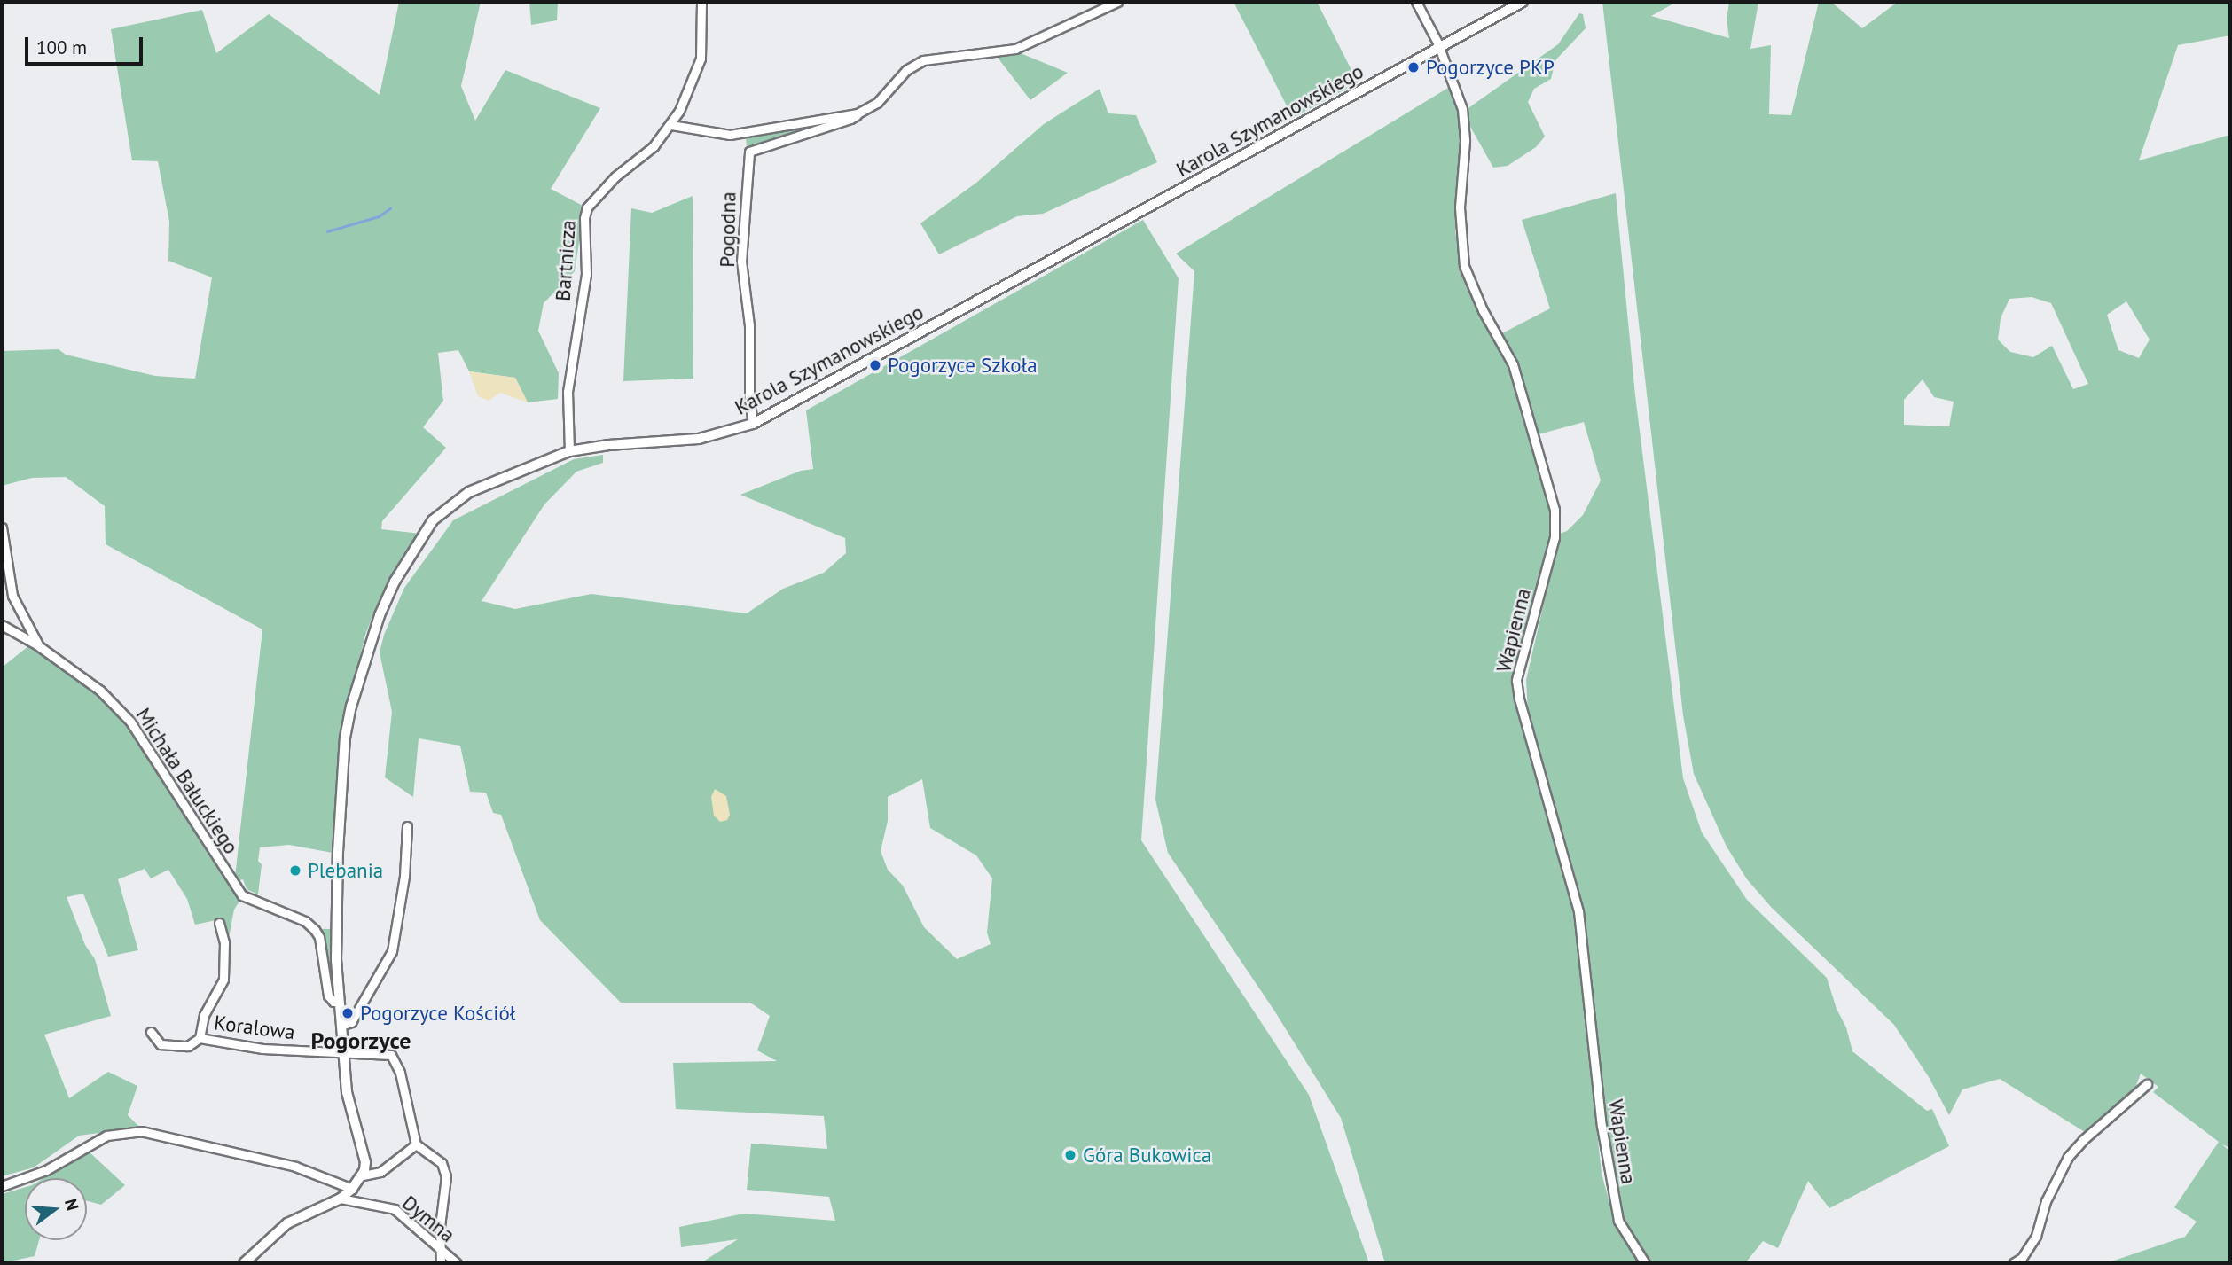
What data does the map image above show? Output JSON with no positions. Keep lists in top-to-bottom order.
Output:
{
  "streets": {
    "street": [
      "Karola Szymanowskiego",
      "Pogodna",
      "Bartnicza",
      "Wapienna",
      "Michała Bałuckiego",
      "Koralowa",
      "Dymna"
    ]
  },
  "crossings": [
    ["Karola Szymanowskiego", "Pogodna"],
    ["Karola Szymanowskiego", "Bartnicza"],
    ["Karola Szymanowskiego", "Wapienna"],
    ["Karola Szymanowskiego", "Michała Bałuckiego"],
    ["Karola Szymanowskiego", "Koralowa"]
  ],
  "districts": ["Pogorzyce"],
  "places": [
    "Pogorzyce PKP",
    "Pogorzyce Szkoła",
    "Plebania",
    "Pogorzyce Kościół",
    "Góra Bukowica"
  ],
  "scale_bar": "100 m",
  "north": "right"
}
